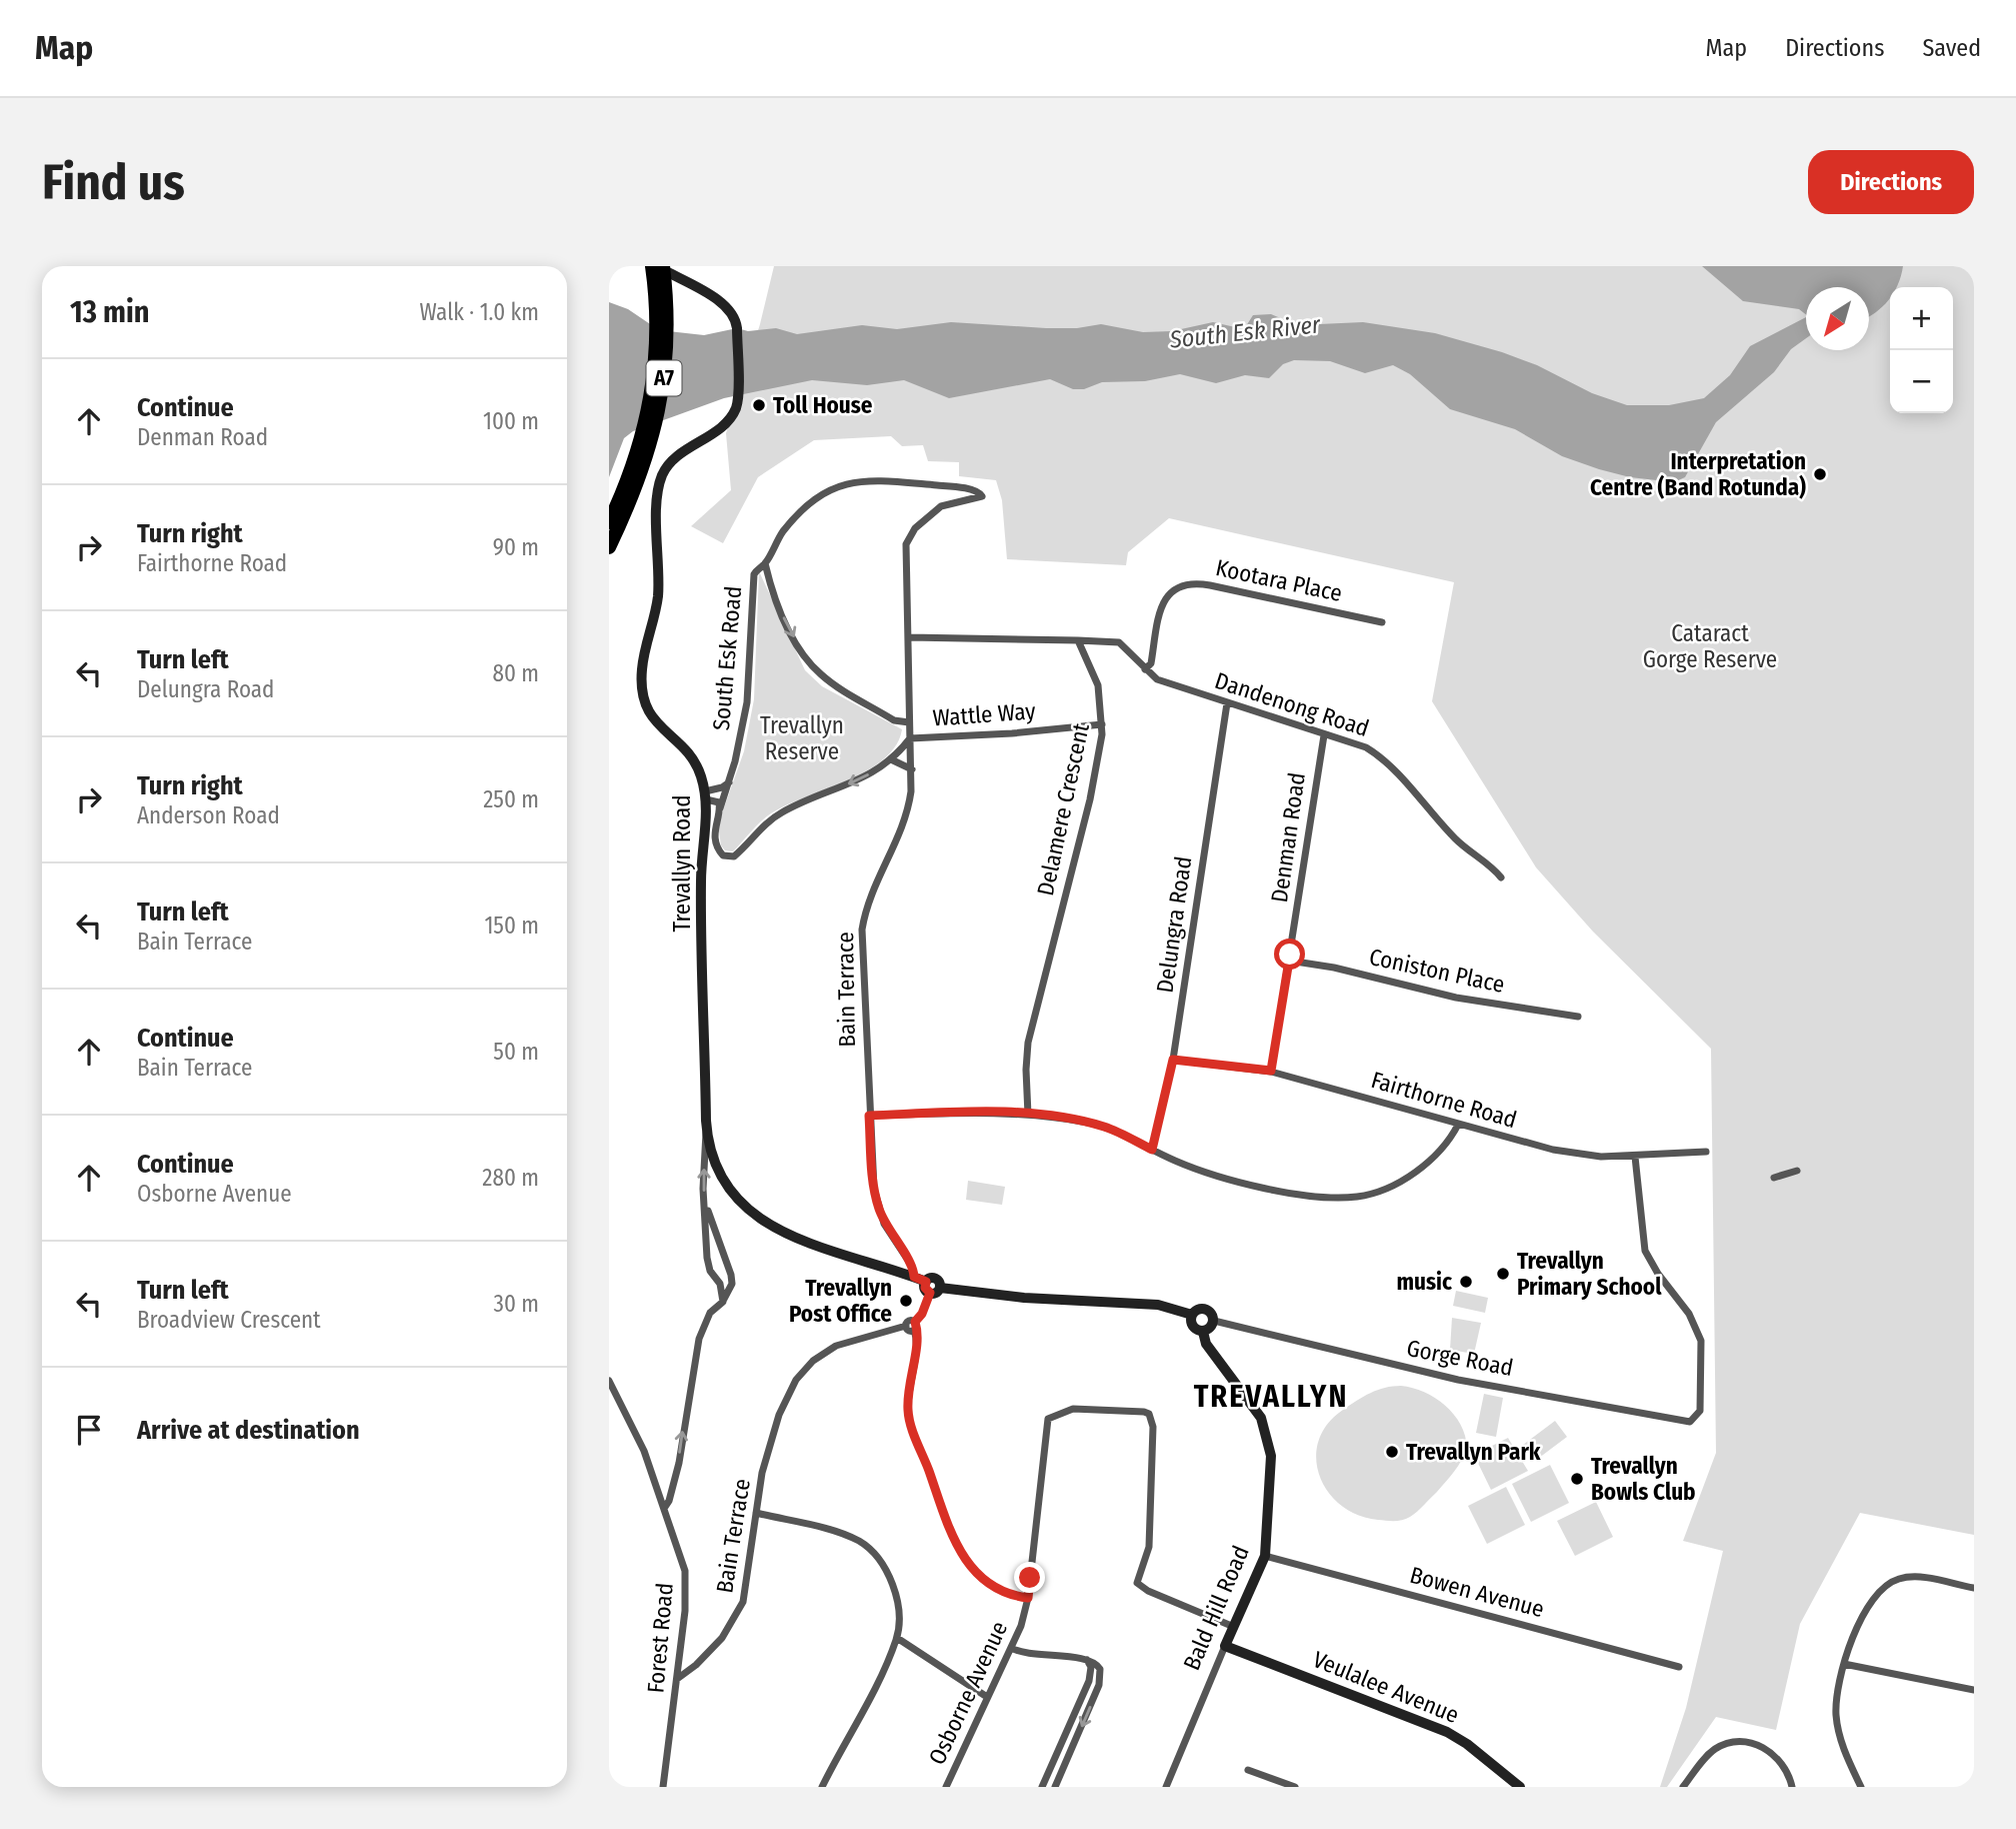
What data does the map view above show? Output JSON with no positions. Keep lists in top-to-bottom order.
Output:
{
  "streets": {
    "highway": ["A7"],
    "street": [
      "Kootara Place",
      "South Esk Road",
      "Dandenong Road",
      "Wattle Way",
      "Delamere Crescent",
      "Denman Road",
      "Trevallyn Road",
      "Delungra Road",
      "Coniston Place",
      "Bain Terrace",
      "Fairthorne Road",
      "Gorge Road",
      "Bowen Avenue",
      "Bald Hill Road",
      "Forest Road",
      "Veulalee Avenue",
      "Osborne Avenue"
    ]
  },
  "crossings": [
    ["A7", "Trevallyn Road"],
    ["Kootara Place", "Dandenong Road"],
    ["South Esk Road", "Bain Terrace"],
    ["Dandenong Road", "Delamere Crescent"],
    ["Dandenong Road", "Denman Road"],
    ["Dandenong Road", "Delungra Road"],
    ["Wattle Way", "Delamere Crescent"],
    ["Wattle Way", "Bain Terrace"],
    ["Denman Road", "Coniston Place"],
    ["Denman Road", "Fairthorne Road"],
    ["Trevallyn Road", "Forest Road"],
    ["Delungra Road", "Fairthorne Road"],
    ["Bain Terrace", "Forest Road"],
    ["Bain Terrace", "Osborne Avenue"],
    ["Fairthorne Road", "Gorge Road"],
    ["Gorge Road", "Bald Hill Road"],
    ["Bowen Avenue", "Bald Hill Road"],
    ["Bald Hill Road", "Veulalee Avenue"]
  ],
  "districts": ["TREVALLYN"],
  "water": ["South Esk River"],
  "parks": ["Cataract Gorge Reserve", "Trevallyn Reserve"],
  "places": [
    "Toll House",
    "Interpretation Centre (Band Rotunda)",
    "Trevallyn Primary School",
    "music",
    "Trevallyn Post Office",
    "Trevallyn Park",
    "Trevallyn Bowls Club"
  ],
  "north": "bottom left",
  "page": {
    "header": "Map",
    "nav": ["Map", "Directions", "Saved"],
    "buttons": "Directions",
    "title": "Find us",
    "heading": ["13 min", "Walk · 1.0 km"],
    "map_buttons": ["+", "−"],
    "list": [
      ["Continue", "Denman Road", "100 m"],
      ["Turn right", "Fairthorne Road", "90 m"],
      ["Turn left", "Delungra Road", "80 m"],
      ["Turn right", "Anderson Road", "250 m"],
      ["Turn left", "Bain Terrace", "150 m"],
      ["Continue", "Bain Terrace", "50 m"],
      ["Continue", "Osborne Avenue", "280 m"],
      ["Turn left", "Broadview Crescent", "30 m"],
      "Arrive at destination"
    ]
  }
}
